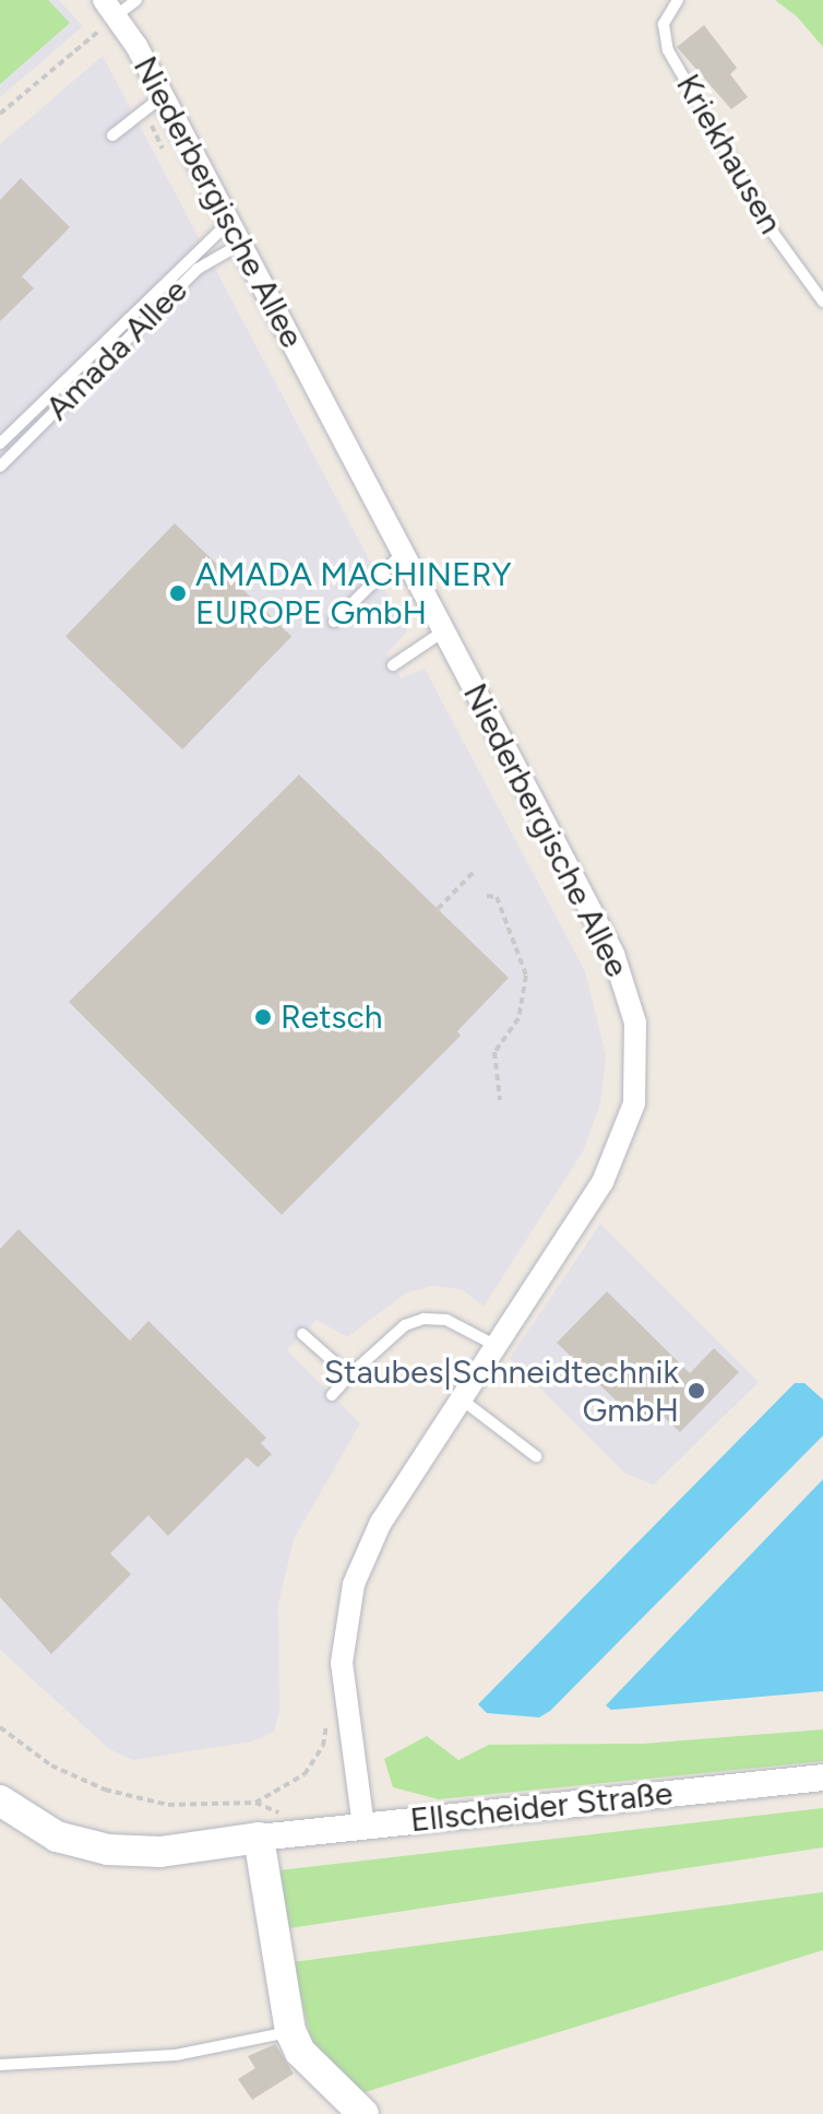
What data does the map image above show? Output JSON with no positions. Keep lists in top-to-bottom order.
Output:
{
  "streets": {
    "street": ["Niederbergische Allee", "Ellscheider Straße"],
    "lane": ["Kriekhausen", "Amada Allee"]
  },
  "crossings": [
    ["Niederbergische Allee", "Amada Allee"],
    ["Niederbergische Allee", "Ellscheider Straße"]
  ],
  "places": ["AMADA MACHINERY EUROPE GmbH", "Retsch", "Staubes|Schneidtechnik GmbH"]
}
